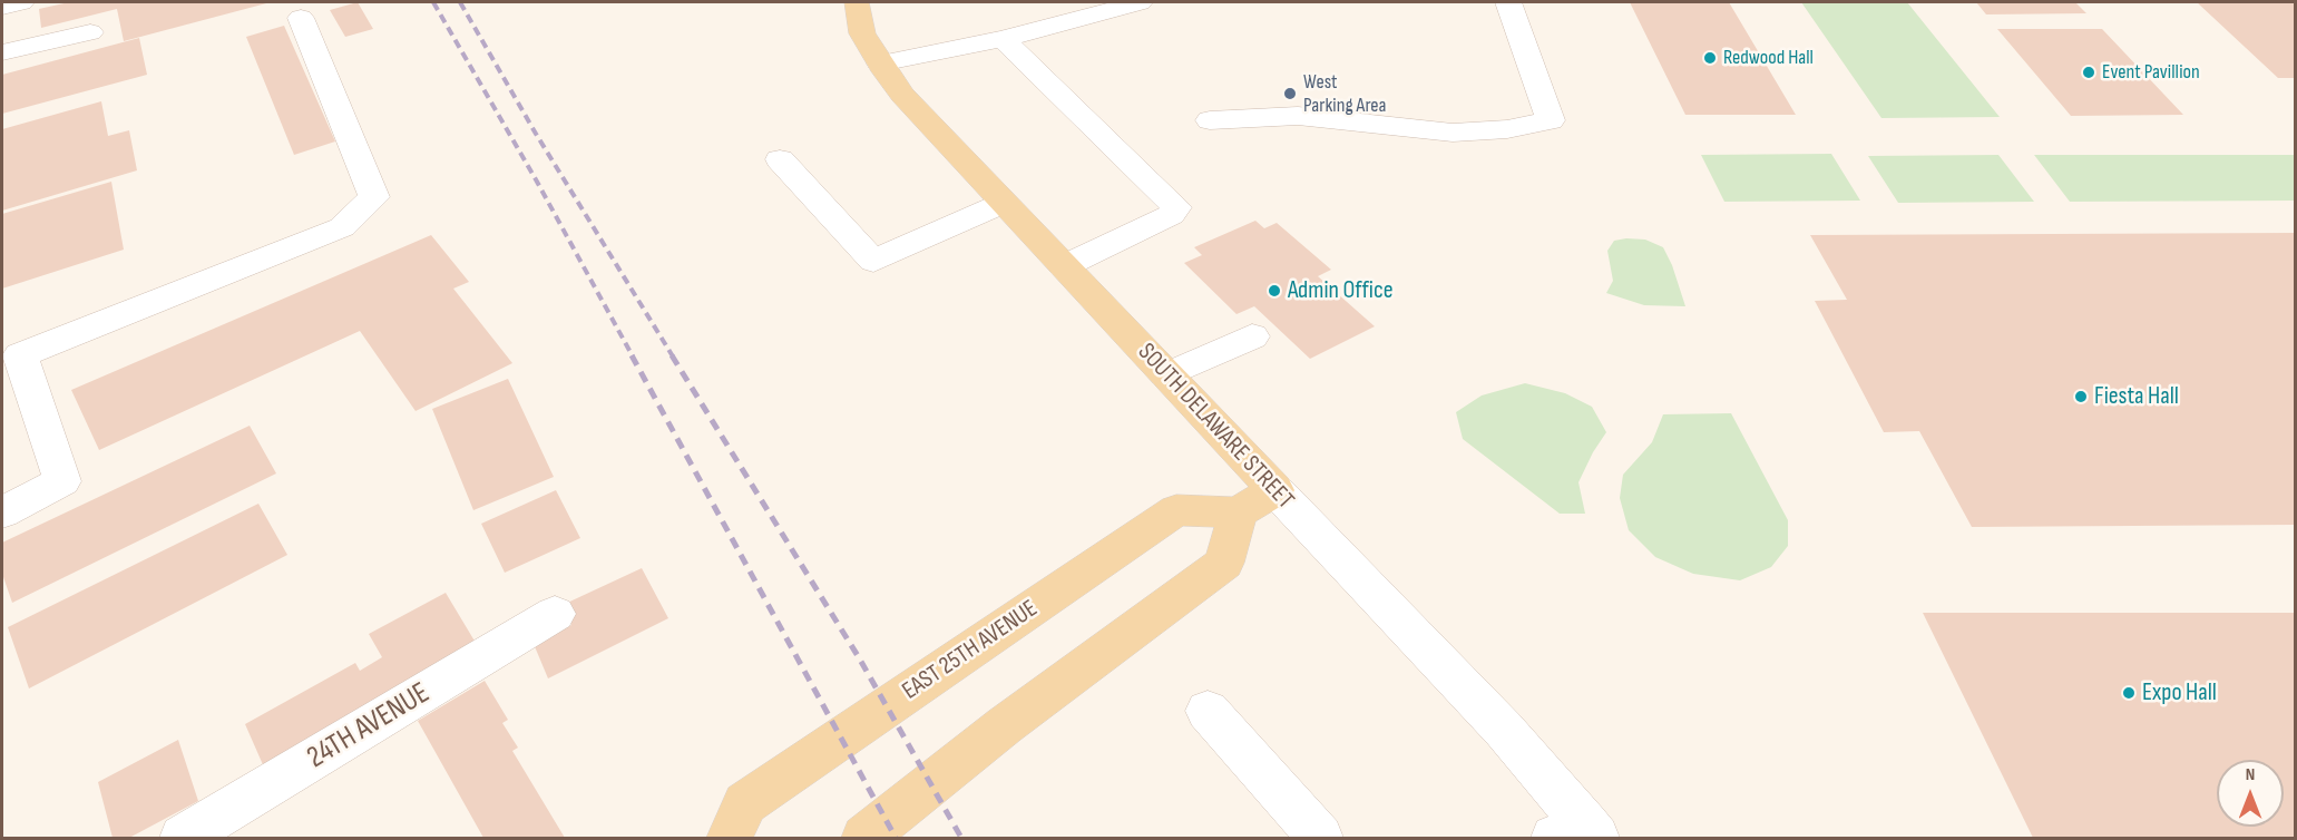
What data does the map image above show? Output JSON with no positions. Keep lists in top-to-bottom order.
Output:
{
  "streets": {
    "main road": ["SOUTH DELAWARE STREET", "EAST 25TH AVENUE"],
    "street": ["24TH AVENUE"]
  },
  "places": [
    "Redwood Hall",
    "Event Pavillion",
    "West Parking Area",
    "Admin Office",
    "Fiesta Hall",
    "Expo Hall"
  ],
  "north": "top"
}
